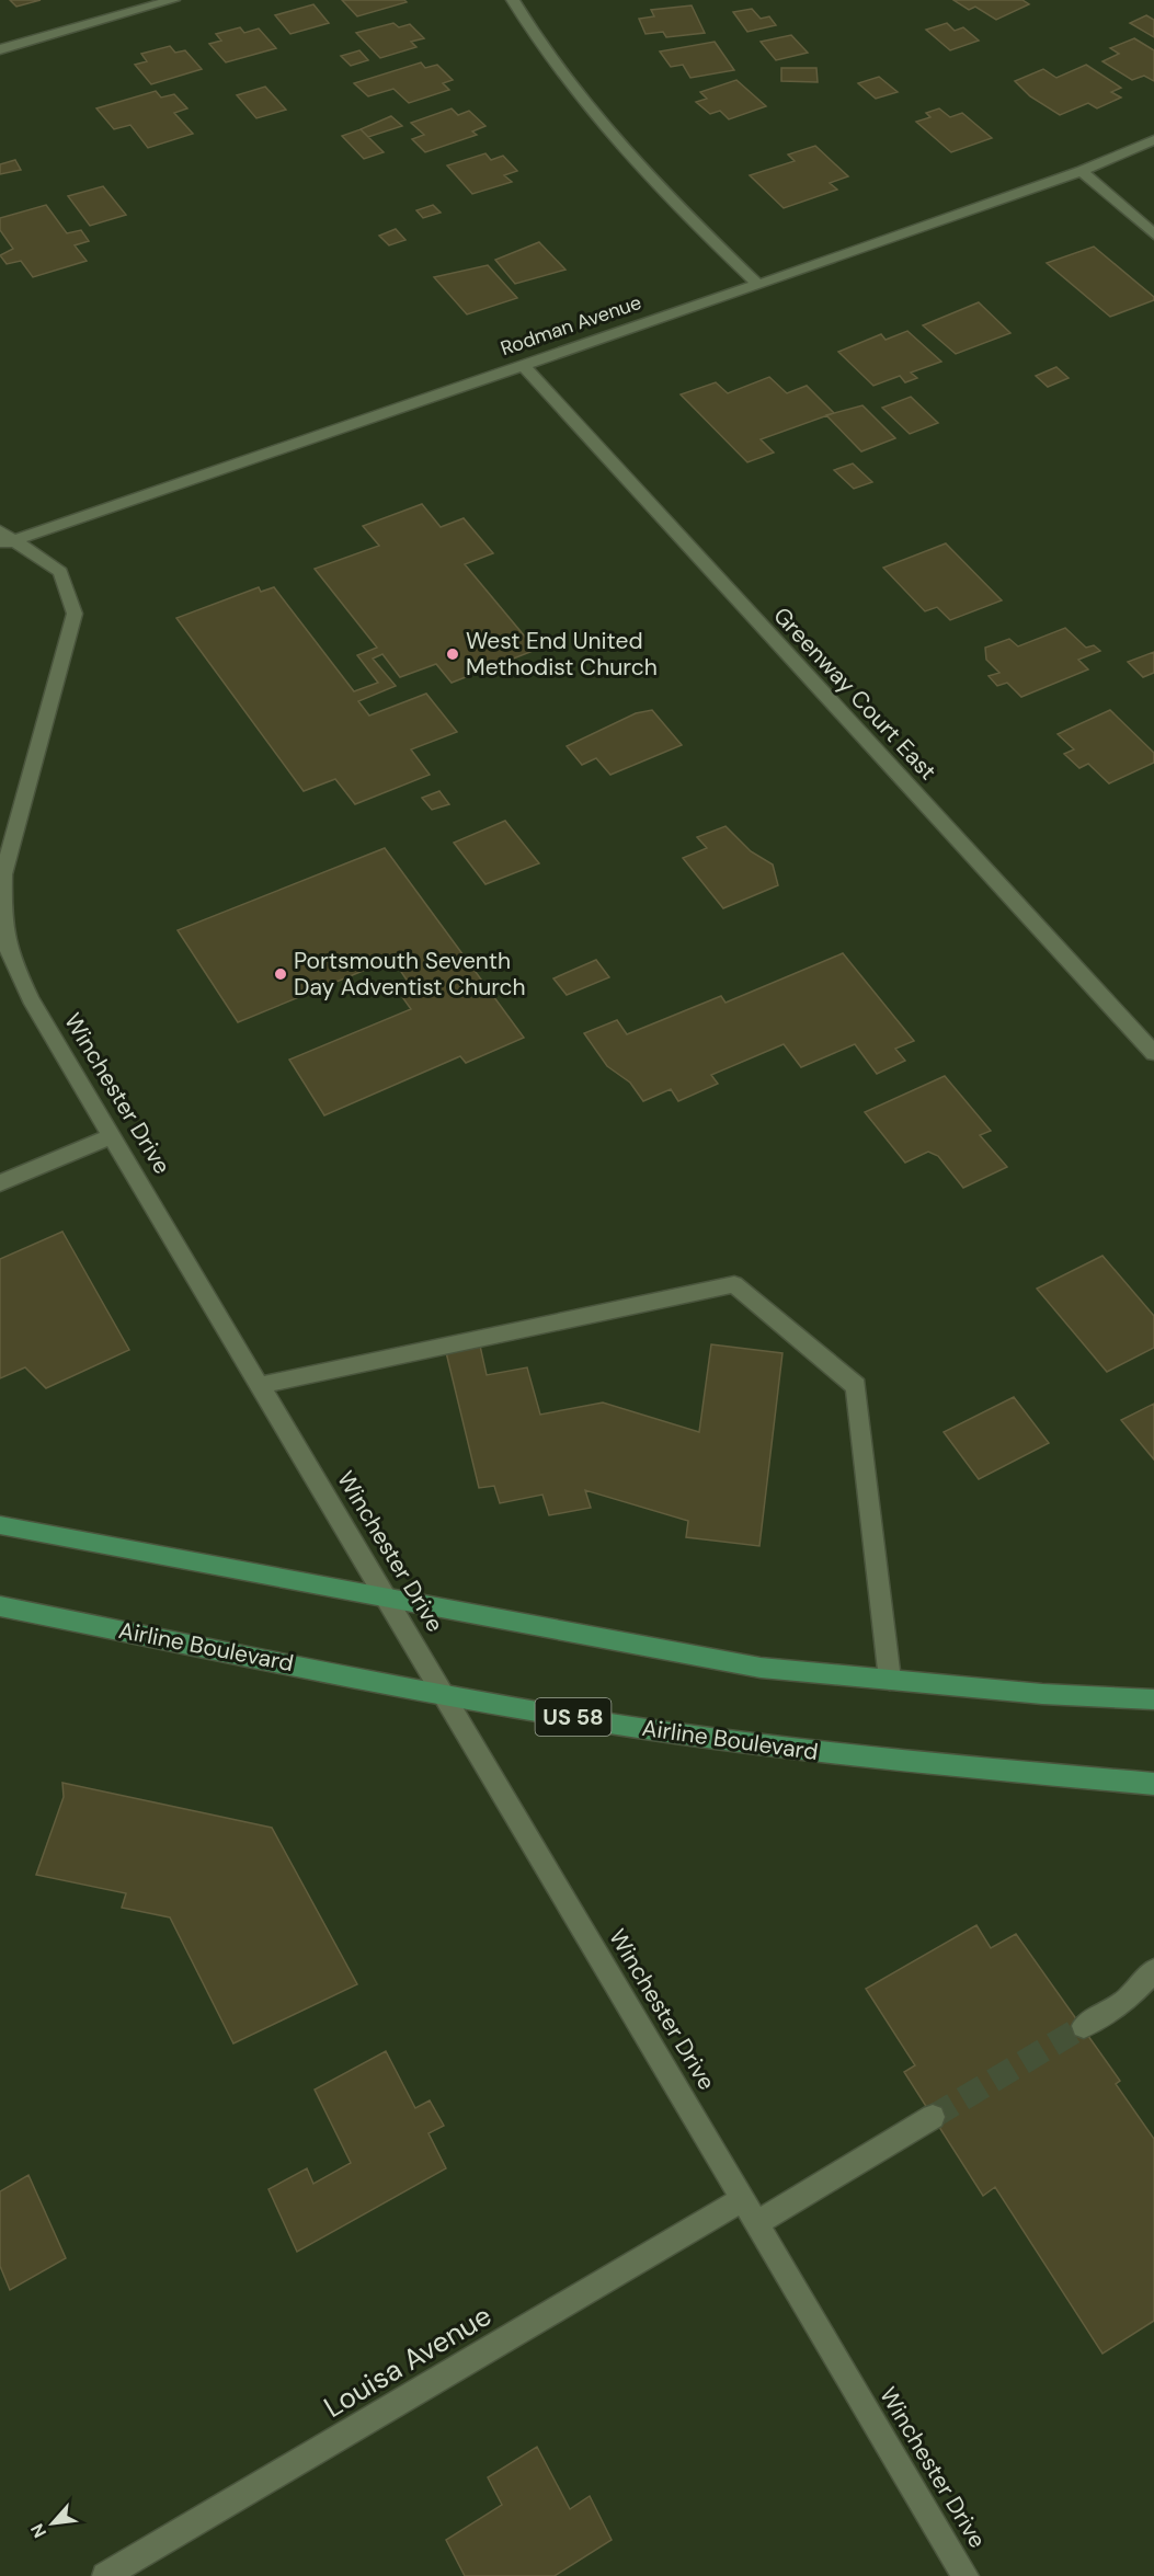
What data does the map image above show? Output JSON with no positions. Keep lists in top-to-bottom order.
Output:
{
  "streets": {
    "main road": ["Airline Boulevard", "US 58"],
    "street": [
      "Rodman Avenue",
      "Greenway Court East",
      "Winchester Drive",
      "Louisa Avenue"
    ]
  },
  "crossings": [
    ["Rodman Avenue", "Greenway Court East"],
    ["Rodman Avenue", "Winchester Drive"],
    ["Winchester Drive", "Airline Boulevard"],
    ["Winchester Drive", "Louisa Avenue"]
  ],
  "places": ["West End United Methodist Church", "Portsmouth Seventh Day Adventist Church"],
  "north": "bottom left"
}
